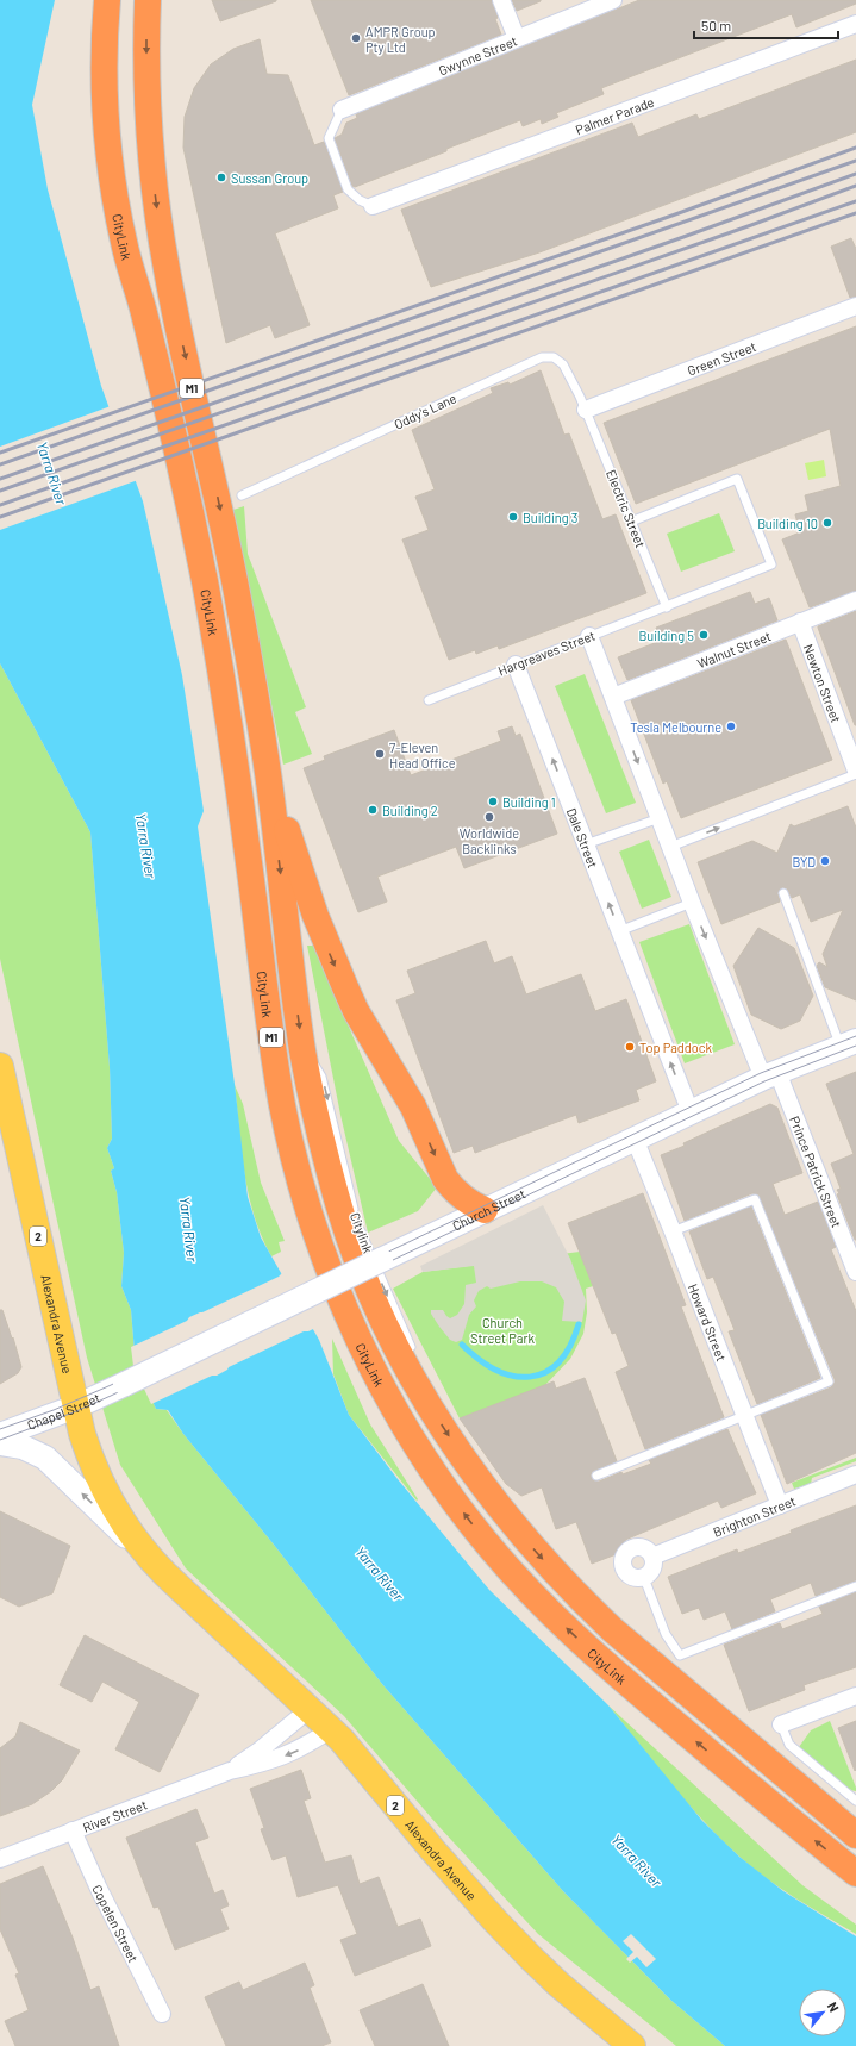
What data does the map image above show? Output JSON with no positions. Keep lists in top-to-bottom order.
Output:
{
  "streets": {
    "highway": ["CityLink", "M1"],
    "main road": [
      "Church Street",
      "2",
      "Alexandra Avenue",
      "Chapel Street"
    ],
    "street": [
      "Gwynne Street",
      "Palmer Parade",
      "Green Street",
      "Walnut Street",
      "Newton Street",
      "Dale Street",
      "Prince Patrick Street",
      "Howard Street",
      "Brighton Street",
      "River Street",
      "Copelen Street"
    ],
    "lane": [
      "Oddy's Lane",
      "Electric Street",
      "Hargreaves Street",
      "Citylink"
    ]
  },
  "crossings": [
    ["Green Street", "Oddy's Lane"],
    ["Green Street", "Electric Street"],
    ["M1", "Citylink"],
    ["Oddy's Lane", "Electric Street"],
    ["Electric Street", "Hargreaves Street"],
    ["Walnut Street", "Newton Street"],
    ["Hargreaves Street", "Dale Street"],
    ["Dale Street", "Church Street"],
    ["Prince Patrick Street", "Church Street"],
    ["Church Street", "Howard Street"],
    ["Church Street", "Chapel Street"],
    ["Howard Street", "Brighton Street"],
    ["Alexandra Avenue", "Chapel Street"],
    ["Alexandra Avenue", "River Street"],
    ["River Street", "Copelen Street"]
  ],
  "one_way": ["Citylink"],
  "water": ["Yarra River"],
  "parks": ["Church Street Park"],
  "places": [
    "AMPR Group Pty Ltd",
    "Sussan Group",
    "Building 3",
    "Building 10",
    "Building 5",
    "Tesla Melbourne",
    "7-Eleven Head Office",
    "Building 1",
    "Building 2",
    "Worldwide Backlinks",
    "BYD",
    "Top Paddock"
  ],
  "scale_bar": "50 m",
  "north": "top right"
}
